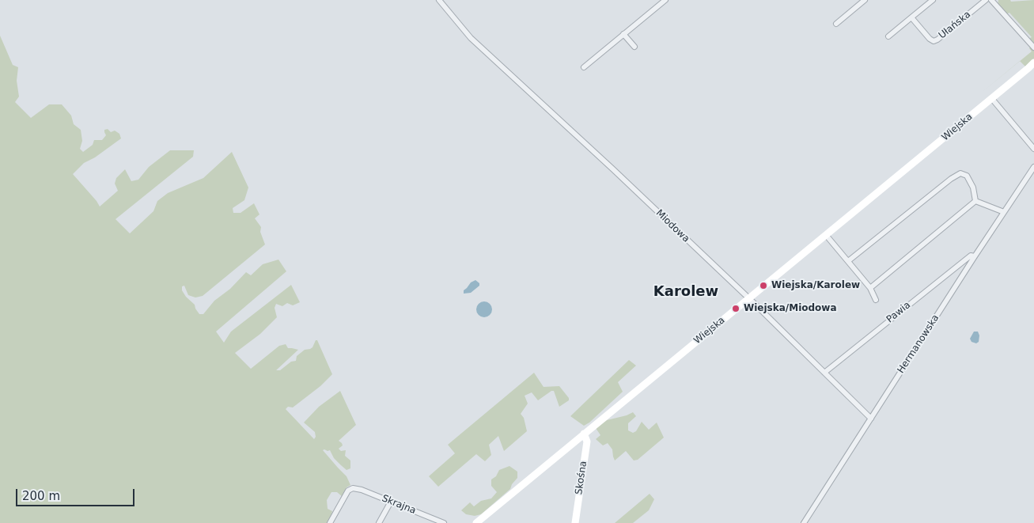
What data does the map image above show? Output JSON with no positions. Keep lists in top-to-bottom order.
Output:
{
  "streets": {
    "street": [
      "Ułańska",
      "Wiejska",
      "Miodowa",
      "Pawia",
      "Hermanowska",
      "Skośna",
      "Skrajna"
    ]
  },
  "crossings": [
    ["Wiejska", "Miodowa"],
    ["Wiejska", "Skośna"],
    ["Miodowa", "Pawia"],
    ["Miodowa", "Hermanowska"],
    ["Pawia", "Hermanowska"]
  ],
  "districts": ["Karolew"],
  "places": ["Wiejska/Karolew", "Wiejska/Miodowa"],
  "scale_bar": "200 m"
}
